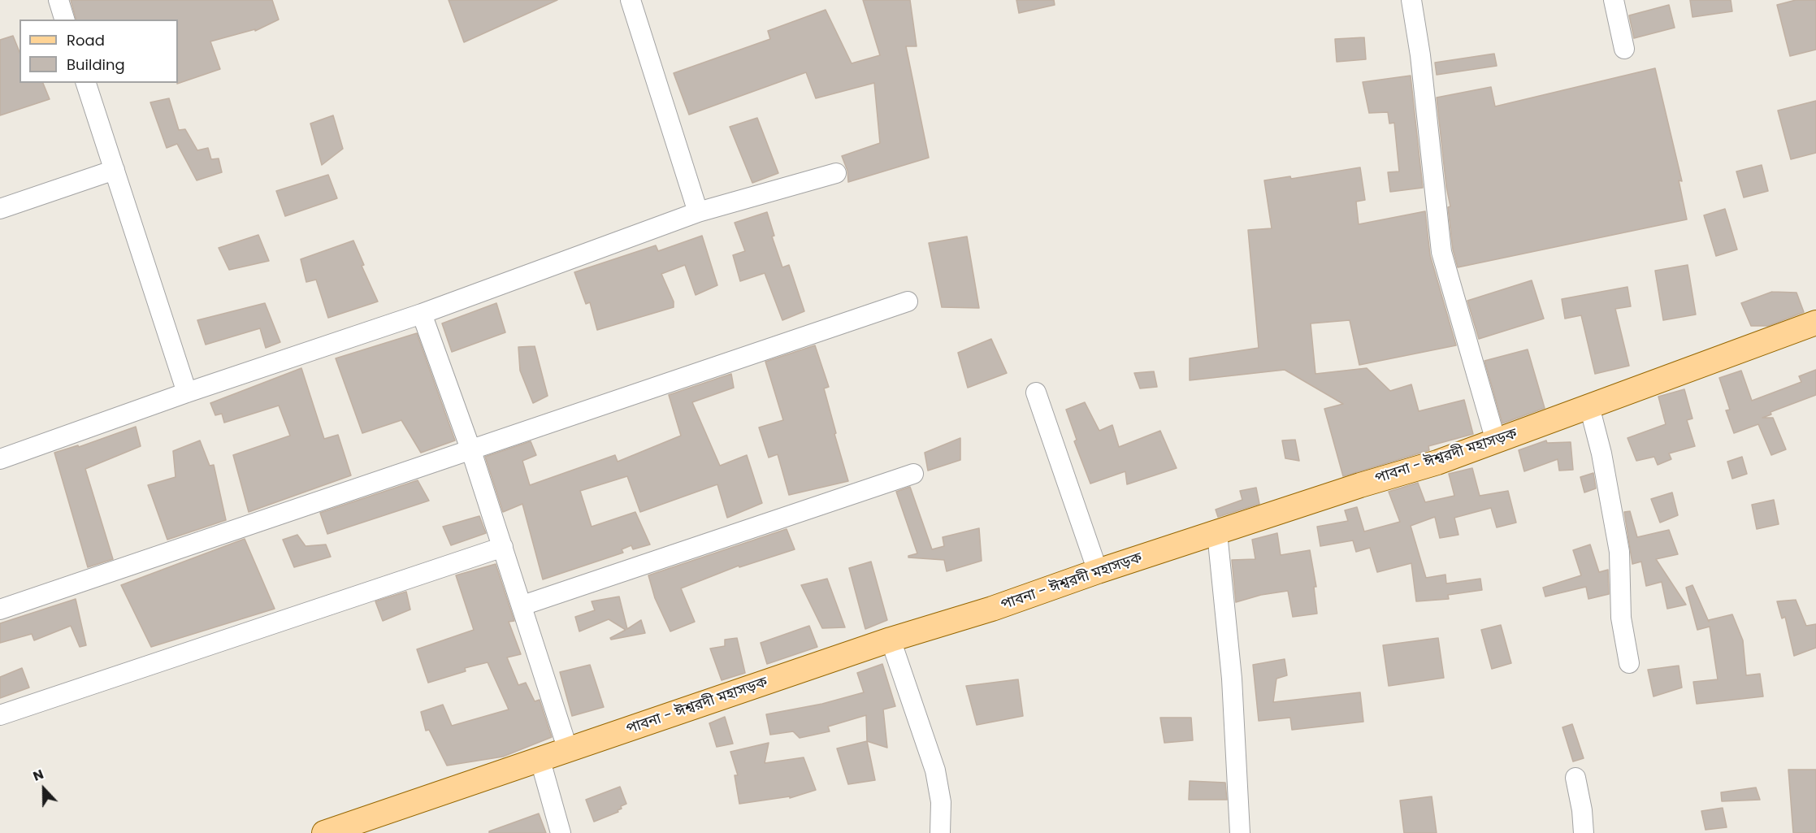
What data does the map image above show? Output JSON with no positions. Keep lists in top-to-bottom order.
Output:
{
  "streets": {
    "main road": ["পাবনা - ঈশ্বরদী মহাসড়ক"]
  },
  "legend": ["Road", "Building"],
  "north": "top"
}
